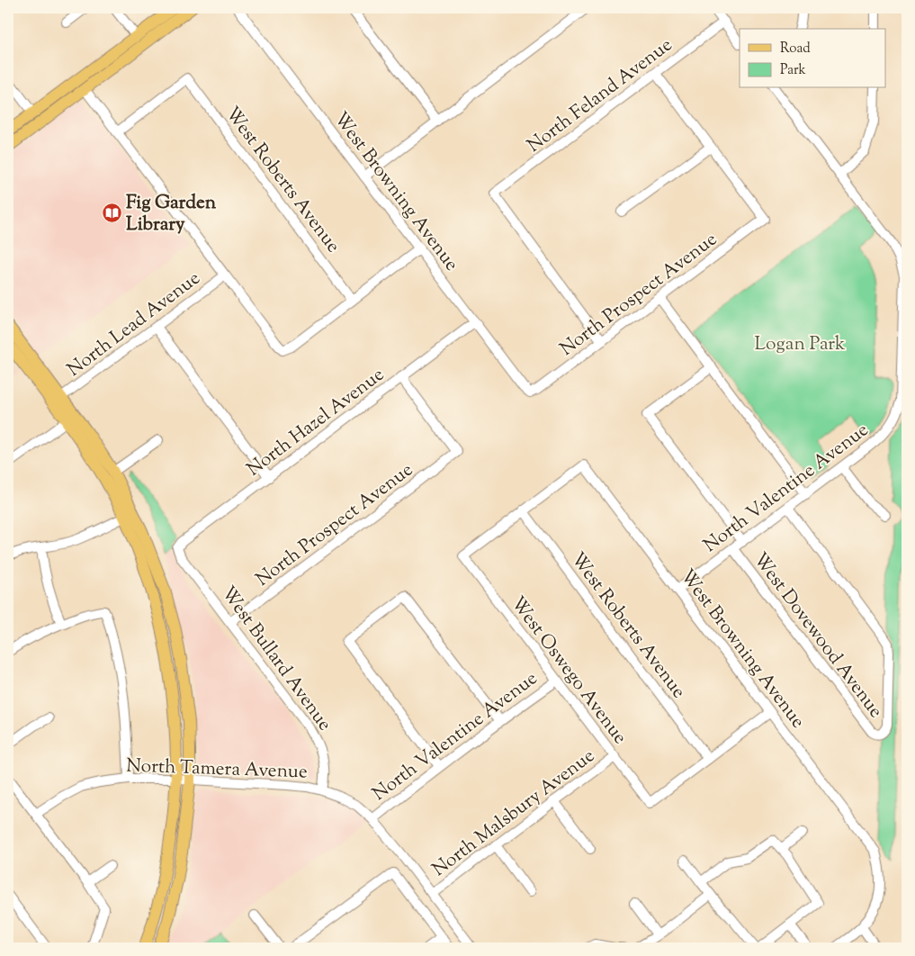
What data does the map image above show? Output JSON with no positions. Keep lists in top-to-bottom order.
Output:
{
  "streets": {
    "street": [
      "North Feland Avenue",
      "West Roberts Avenue",
      "West Browning Avenue",
      "North Prospect Avenue",
      "North Lead Avenue",
      "North Hazel Avenue",
      "North Valentine Avenue",
      "West Dovewood Avenue",
      "West Bullard Avenue",
      "West Oswego Avenue",
      "North Tamera Avenue",
      "North Malsbury Avenue"
    ]
  },
  "crossings": [
    ["North Feland Avenue", "North Prospect Avenue"],
    ["West Roberts Avenue", "West Browning Avenue"],
    ["West Roberts Avenue", "West Oswego Avenue"],
    ["West Browning Avenue", "North Prospect Avenue"],
    ["West Browning Avenue", "North Hazel Avenue"],
    ["West Browning Avenue", "North Valentine Avenue"],
    ["West Browning Avenue", "West Oswego Avenue"],
    ["North Prospect Avenue", "North Hazel Avenue"],
    ["North Prospect Avenue", "West Bullard Avenue"],
    ["North Hazel Avenue", "West Bullard Avenue"],
    ["North Valentine Avenue", "West Dovewood Avenue"],
    ["North Valentine Avenue", "West Oswego Avenue"],
    ["West Bullard Avenue", "North Tamera Avenue"],
    ["West Oswego Avenue", "North Malsbury Avenue"]
  ],
  "parks": ["Logan Park"],
  "places": {
    "library": ["Fig Garden Library"]
  },
  "legend": ["Road", "Park"]
}
